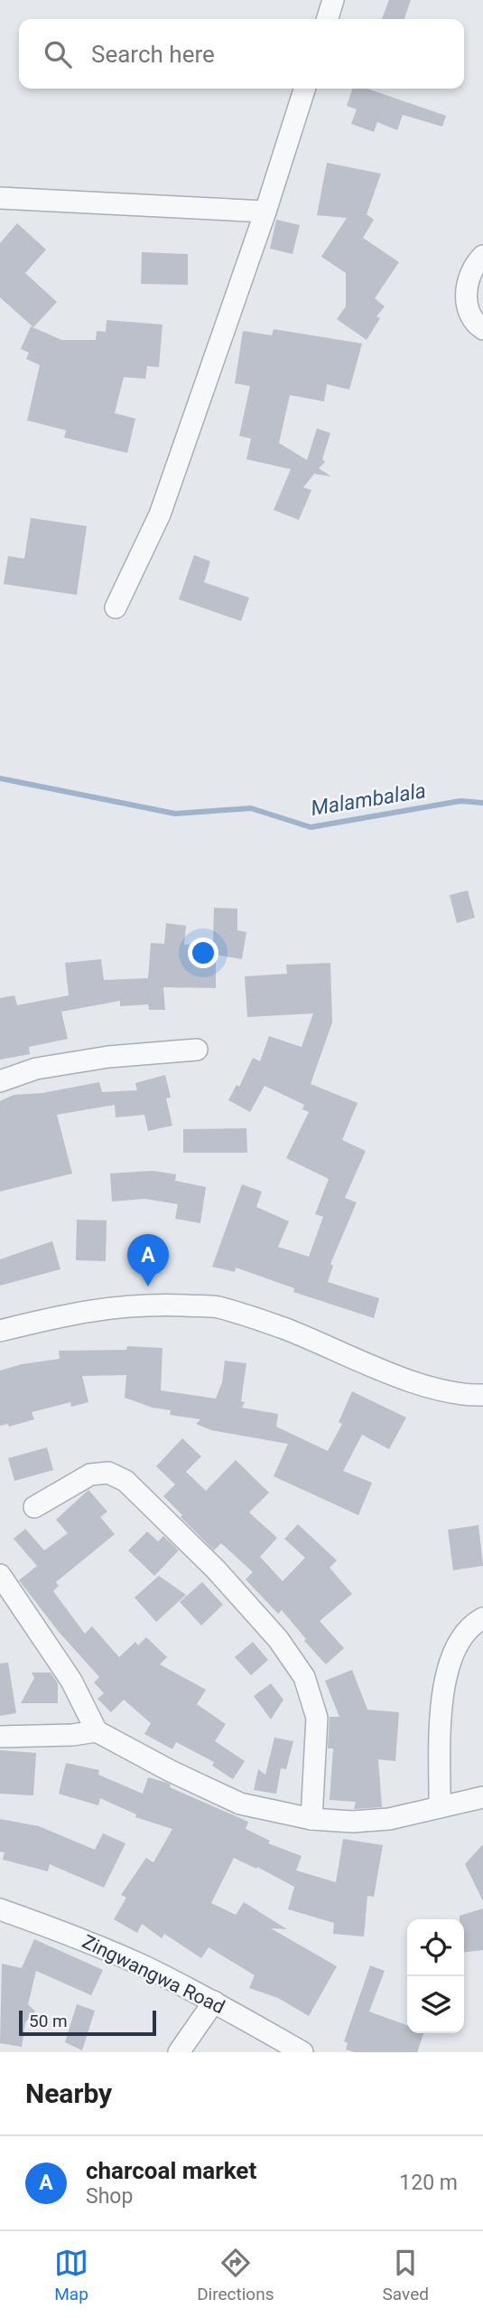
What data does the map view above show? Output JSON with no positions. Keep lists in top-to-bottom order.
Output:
{
  "streets": {
    "street": ["Zingwangwa Road"]
  },
  "water": ["Malambalala"],
  "scale_bar": "50 m",
  "page": {
    "search": "Search here",
    "pins": "A",
    "scale": "50 m",
    "heading": "Nearby",
    "list": [
      {
        "mark": "A",
        "name": "charcoal market",
        "note": "Shop",
        "value": "120 m"
      }
    ],
    "nav": ["Map", "Directions", "Saved"]
  }
}
